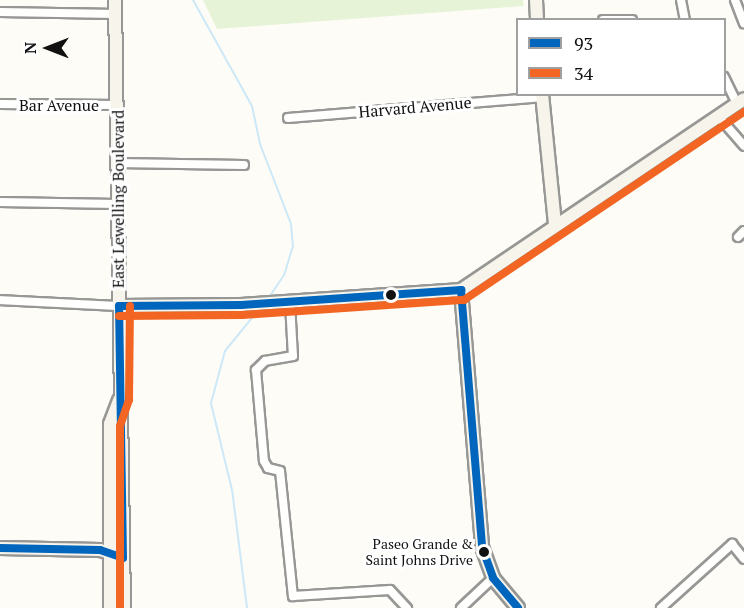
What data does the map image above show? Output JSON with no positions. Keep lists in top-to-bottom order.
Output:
{
  "streets": {
    "main road": ["East Lewelling Boulevard"],
    "street": ["Bar Avenue", "Harvard Avenue"]
  },
  "crossings": [
    ["Bar Avenue", "East Lewelling Boulevard"]
  ],
  "places": ["Paseo Grande & Saint Johns Drive"],
  "lines": ["transit line 34", "transit line 93"],
  "legend": ["93", "34"],
  "north": "left"
}
